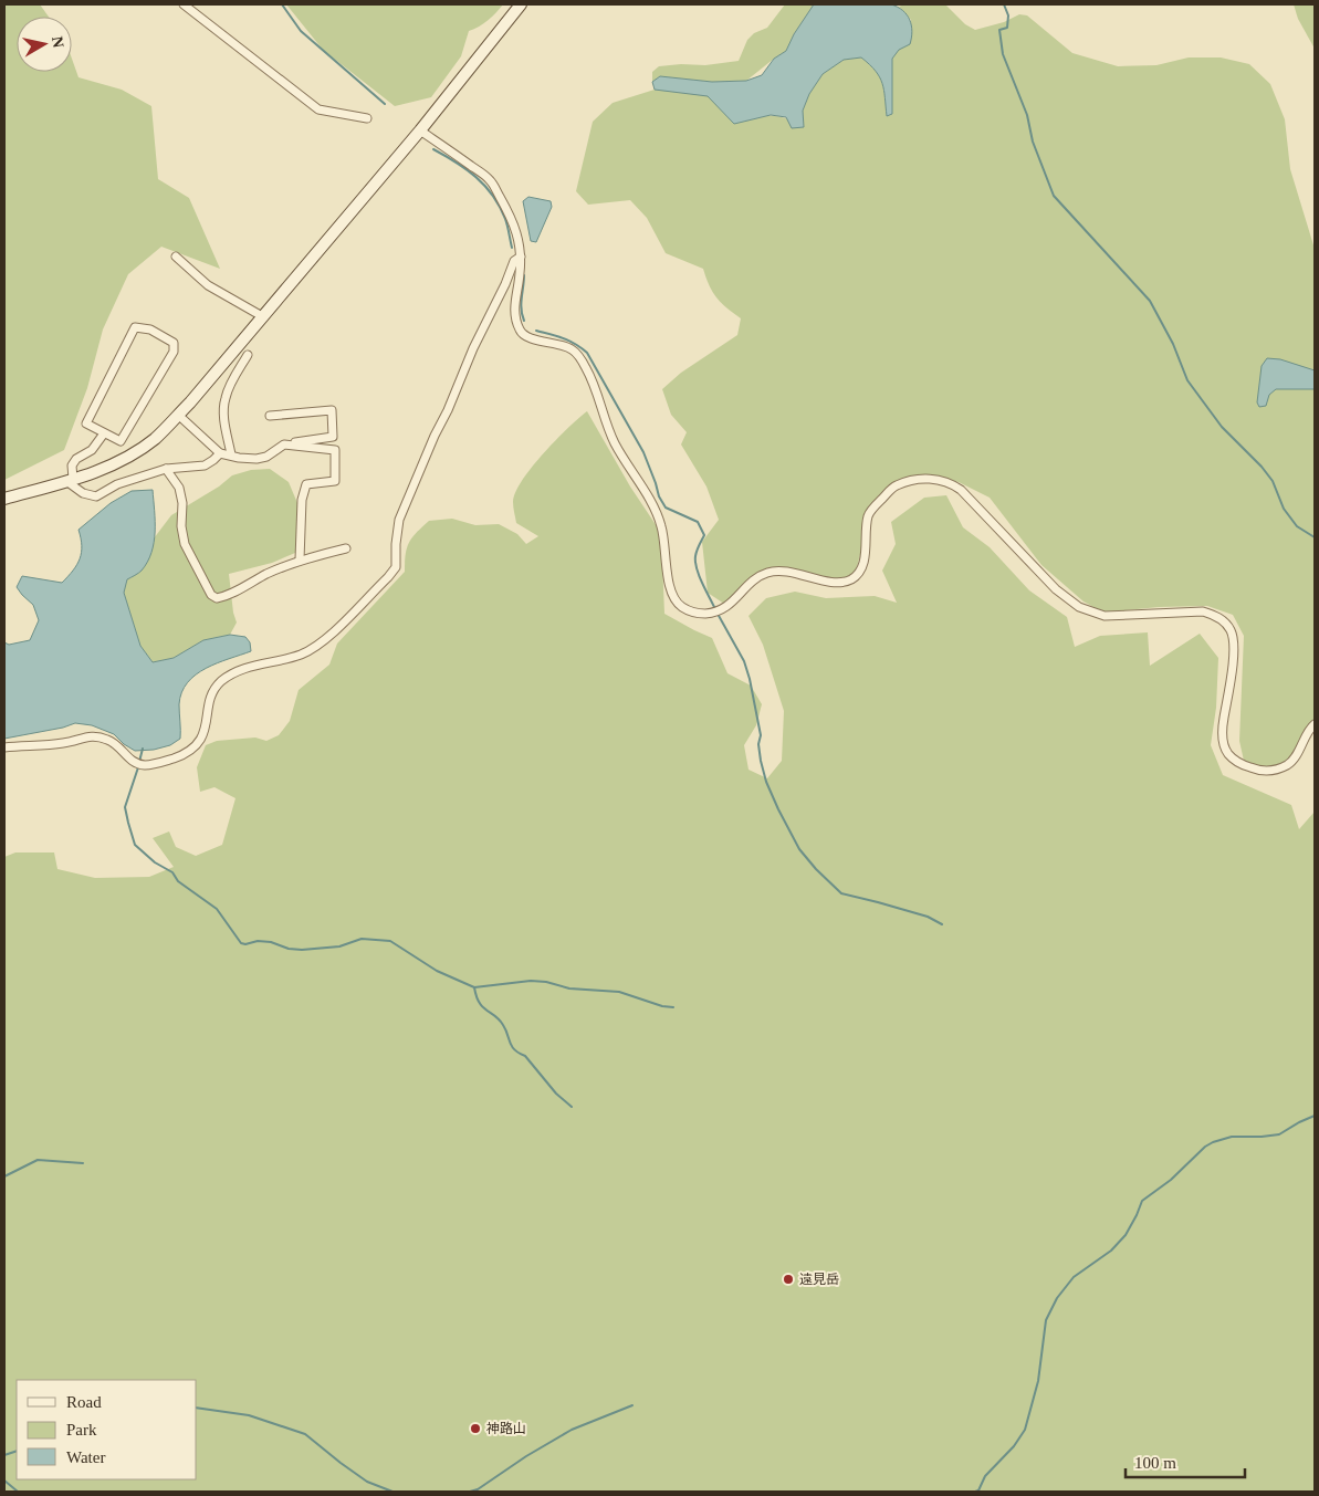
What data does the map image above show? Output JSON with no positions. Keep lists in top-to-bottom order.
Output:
{
  "places": ["遠見岳", "神路山"],
  "legend": ["Road", "Park", "Water"],
  "scale_bar": "100 m",
  "north": "right"
}
